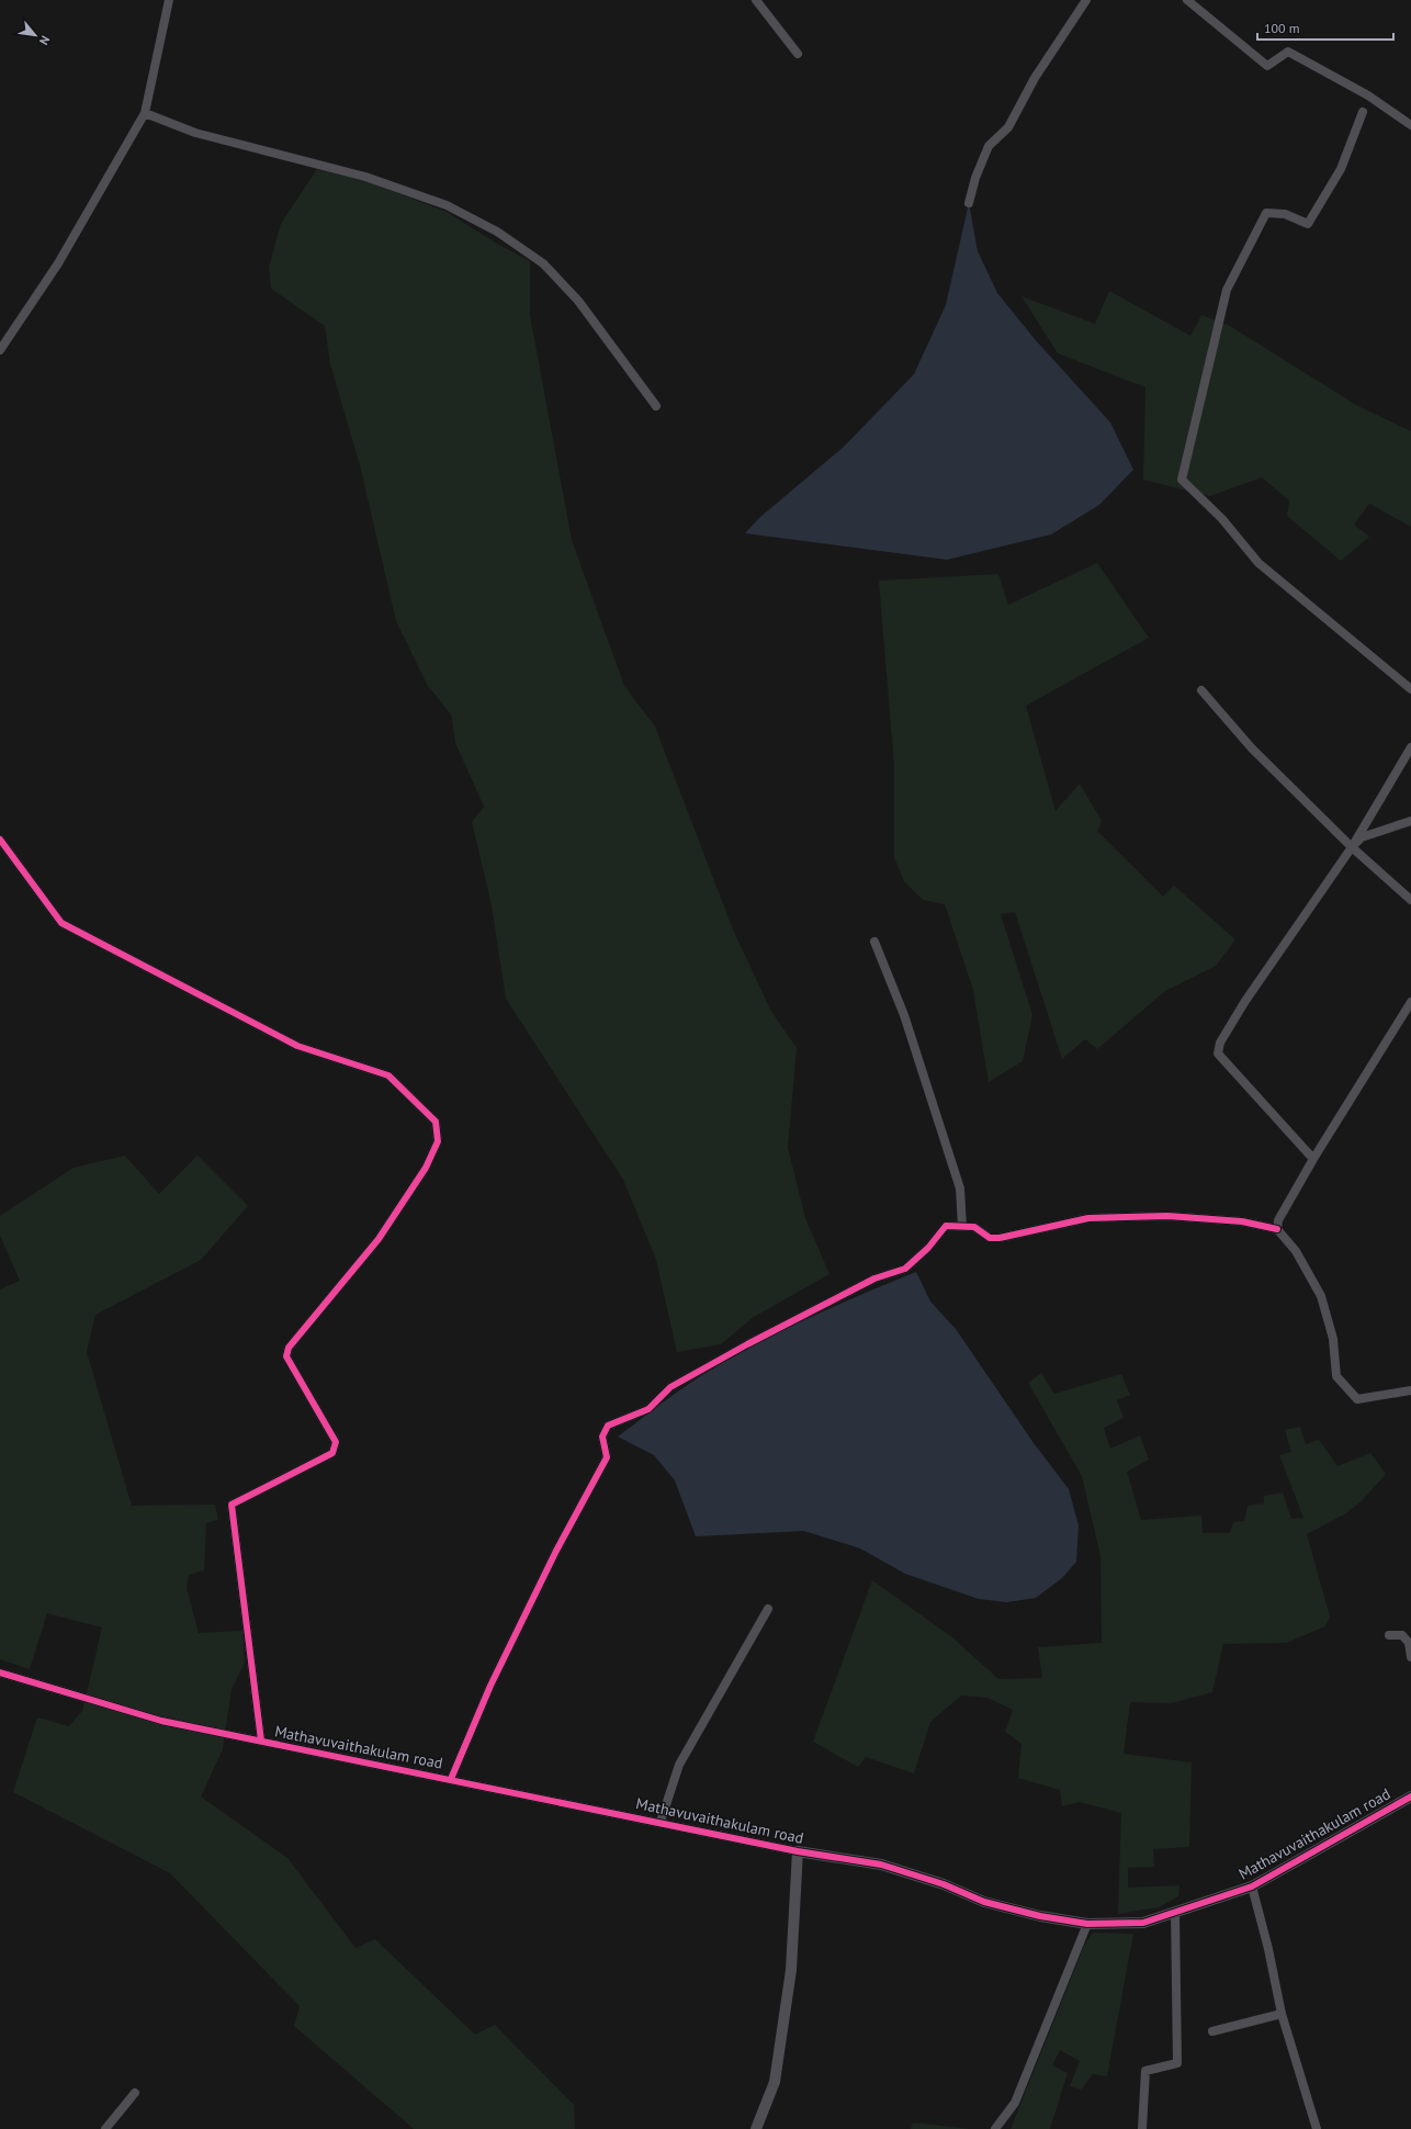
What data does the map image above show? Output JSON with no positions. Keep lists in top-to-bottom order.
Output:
{
  "streets": {
    "street": ["Mathavuvaithakulam road"]
  },
  "scale_bar": "100 m",
  "north": "bottom right"
}
